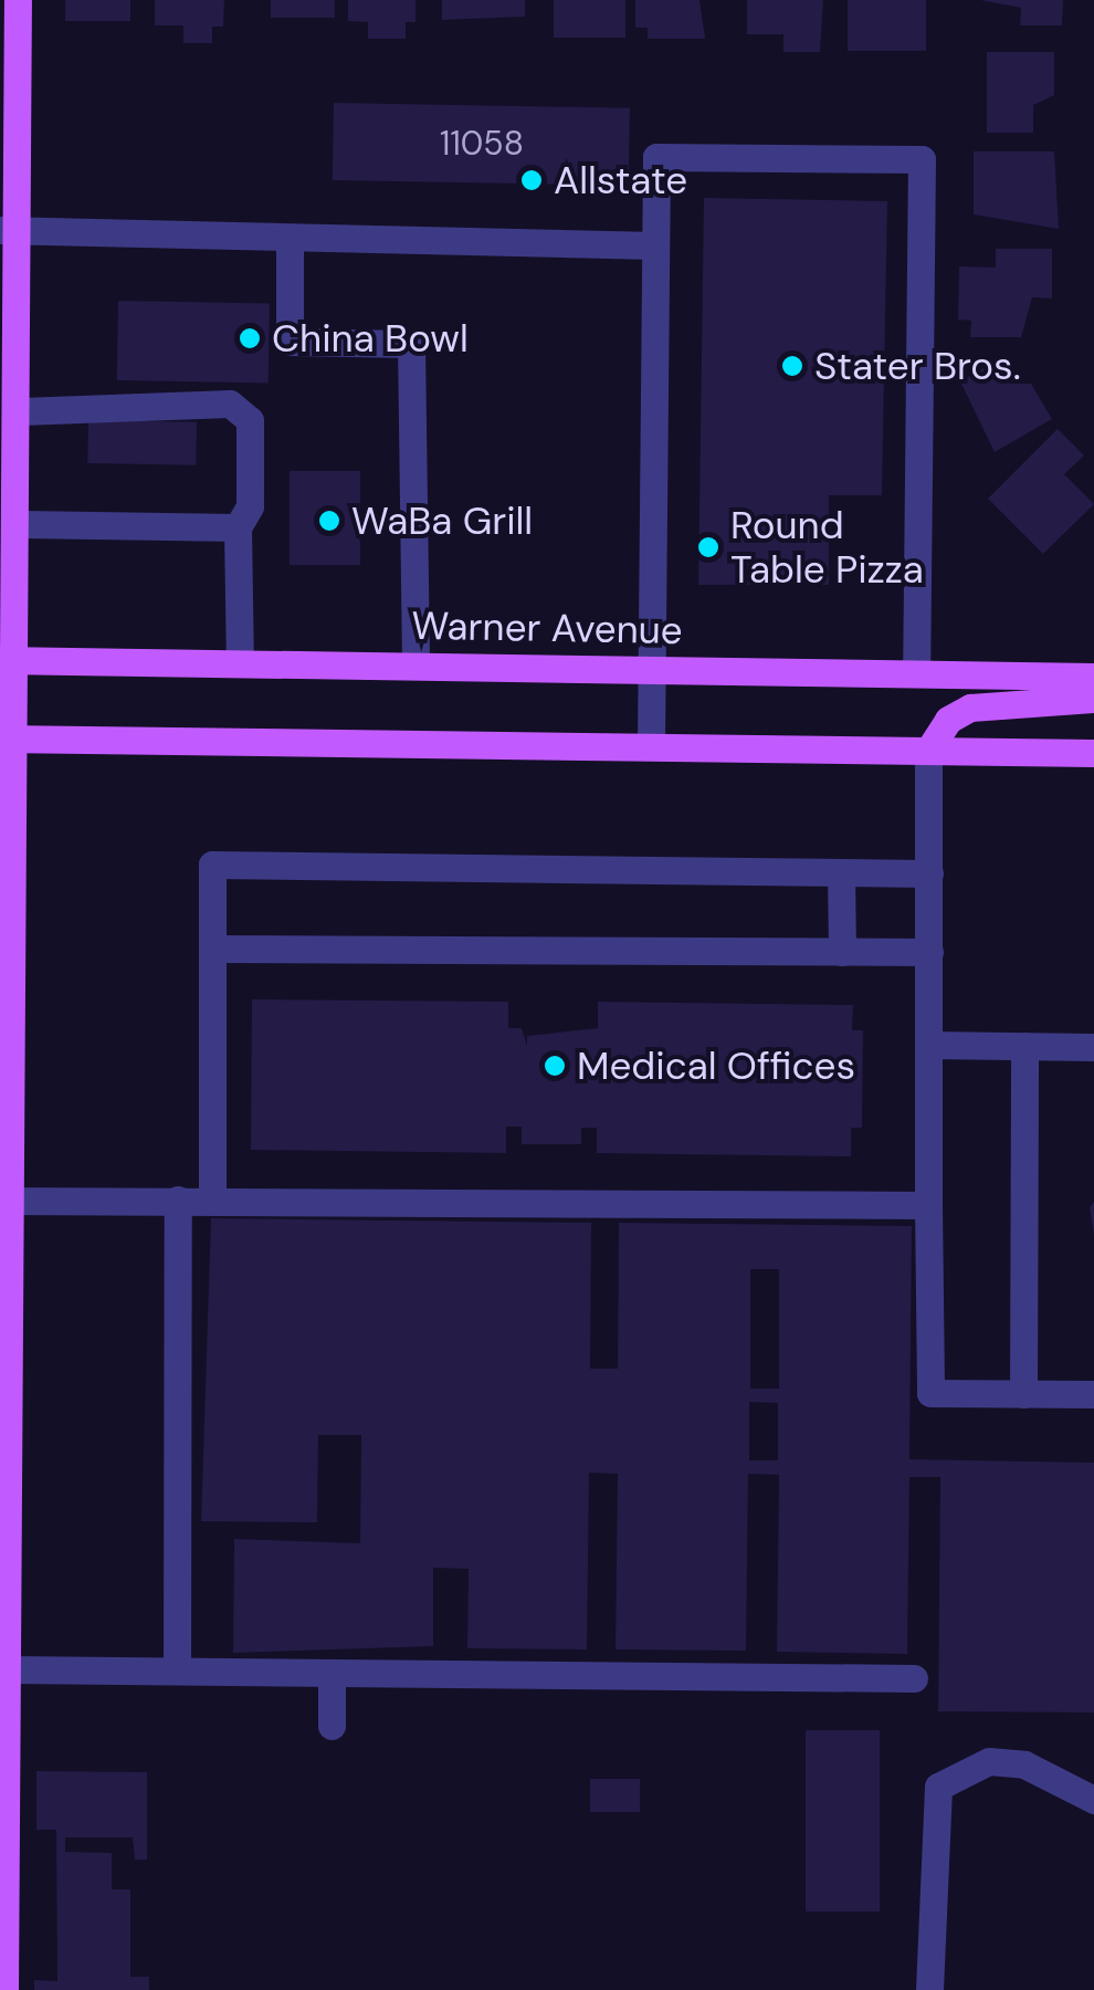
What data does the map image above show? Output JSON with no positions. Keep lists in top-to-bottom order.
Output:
{
  "streets": {
    "main road": ["Warner Avenue"]
  },
  "places": [
    "Allstate",
    "China Bowl",
    "Stater Bros.",
    "WaBa Grill",
    "Round Table Pizza",
    "Medical Offices"
  ],
  "house_numbers": ["11058"]
}
